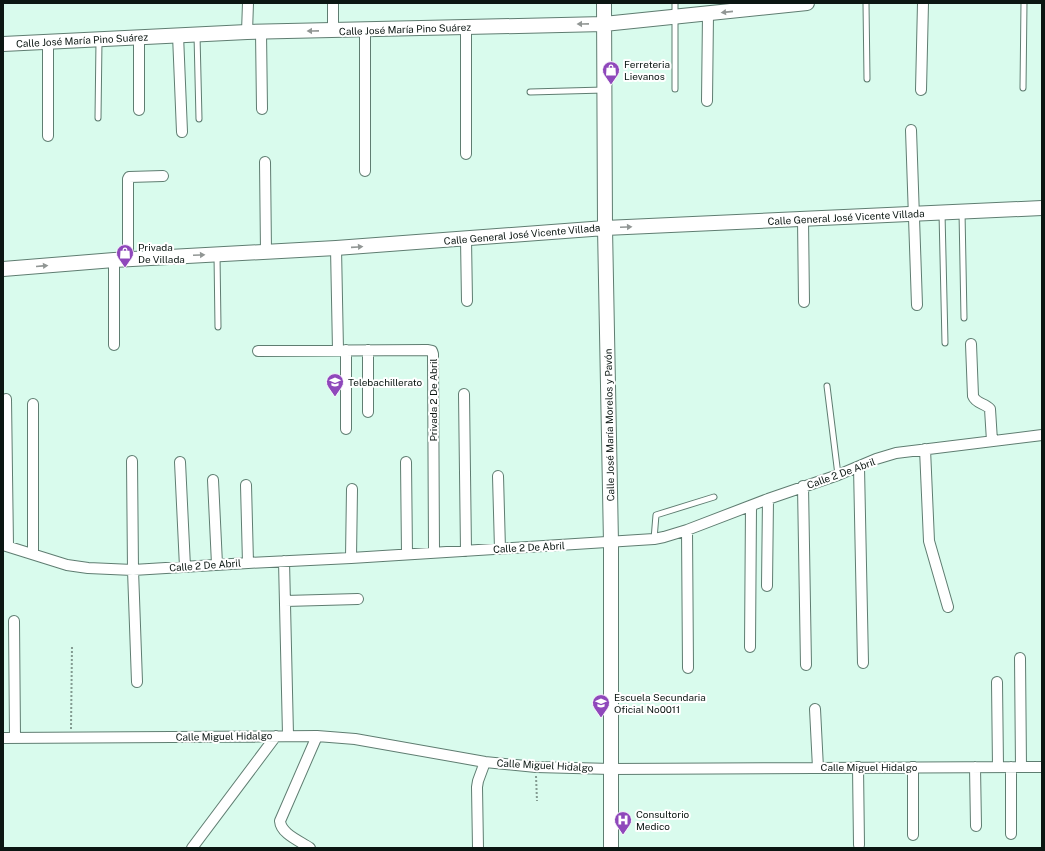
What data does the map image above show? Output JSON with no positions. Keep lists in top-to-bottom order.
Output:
{
  "streets": {
    "main road": ["Calle José María Pino Suárez", "Calle General José Vicente Villada", "Calle José María Morelos y Pavón"],
    "street": ["Privada 2 De Abril", "Calle 2 De Abril", "Calle Miguel Hidalgo"]
  },
  "crossings": [
    ["Calle José María Pino Suárez", "Calle José María Morelos y Pavón"],
    ["Calle General José Vicente Villada", "Calle José María Morelos y Pavón"],
    ["Privada 2 De Abril", "Calle 2 De Abril"],
    ["Calle José María Morelos y Pavón", "Calle 2 De Abril"],
    ["Calle José María Morelos y Pavón", "Calle Miguel Hidalgo"]
  ],
  "one_way": ["Calle General José Vicente Villada"],
  "places": {
    "shop": ["Ferreteria Lievanos", "Privada De Villada"],
    "school or university": ["Telebachillerato", "Escuela Secundaria Oficial No0011"],
    "hospital": ["Consultorio Medico"]
  }
}
